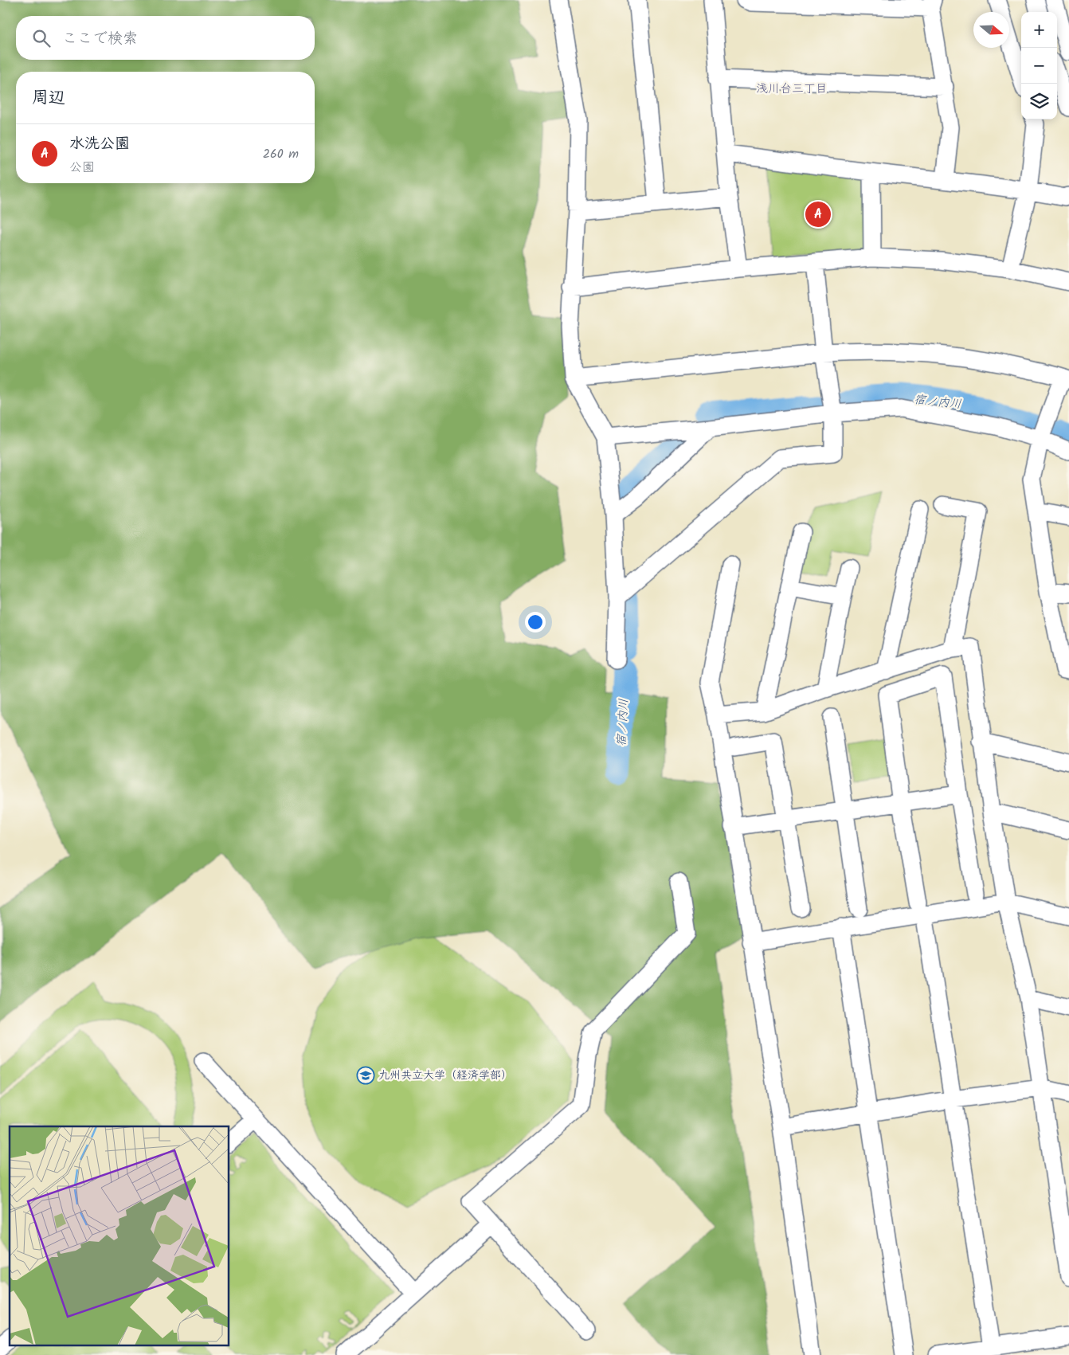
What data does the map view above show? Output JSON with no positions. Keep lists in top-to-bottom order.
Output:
{
  "districts": ["浅川台三丁目"],
  "water": ["宿ノ内川"],
  "places": {
    "school or university": ["九州共立大学（経済学部）"]
  },
  "north": "right",
  "page": {
    "map_buttons": ["+", "−"],
    "search": "ここで検索",
    "heading": "周辺",
    "list": [
      {
        "mark": "A",
        "name": "水洗公園",
        "note": "公園",
        "value": "260 m"
      }
    ],
    "pins": "A"
  }
}
